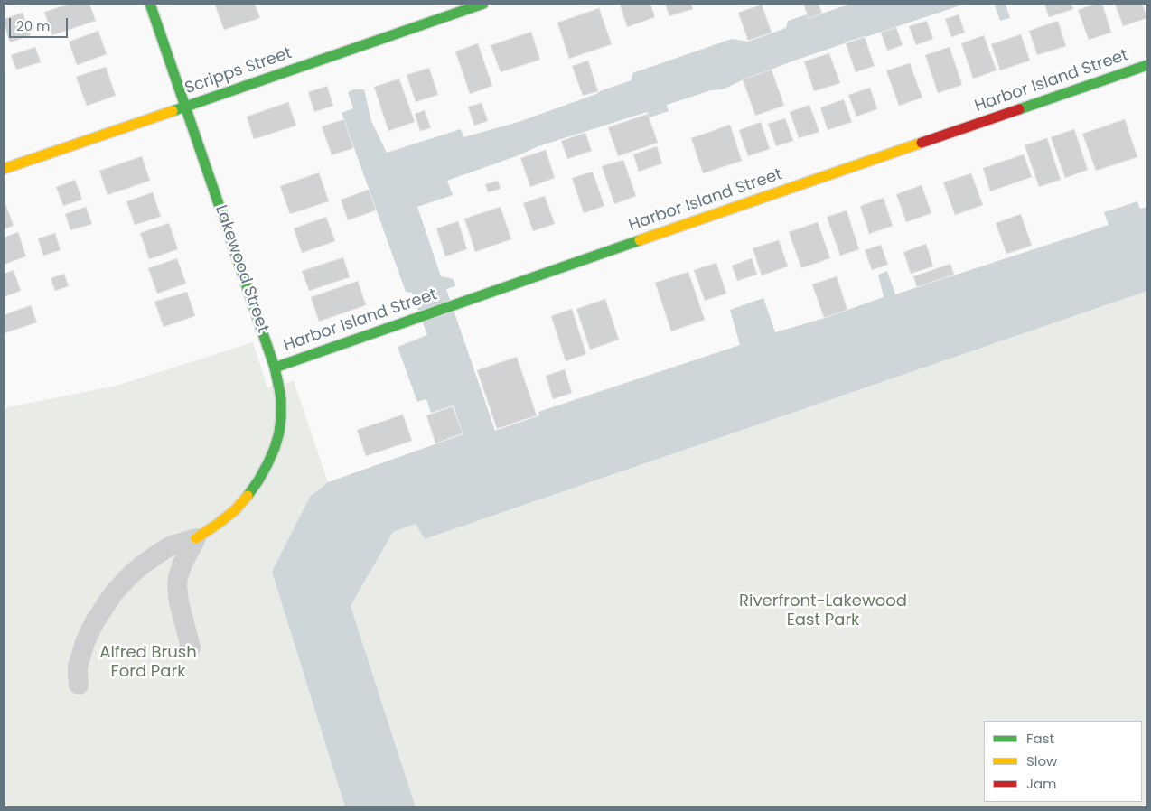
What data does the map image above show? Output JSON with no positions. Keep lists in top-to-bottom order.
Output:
{
  "streets": {
    "street": ["Scripps Street", "Harbor Island Street", "Lakewood Street"]
  },
  "crossings": [
    ["Scripps Street", "Lakewood Street"],
    ["Harbor Island Street", "Lakewood Street"]
  ],
  "parks": ["Riverfront-Lakewood East Park", "Alfred Brush Ford Park"],
  "legend": ["Fast", "Slow", "Jam"],
  "scale_bar": "20 m"
}
